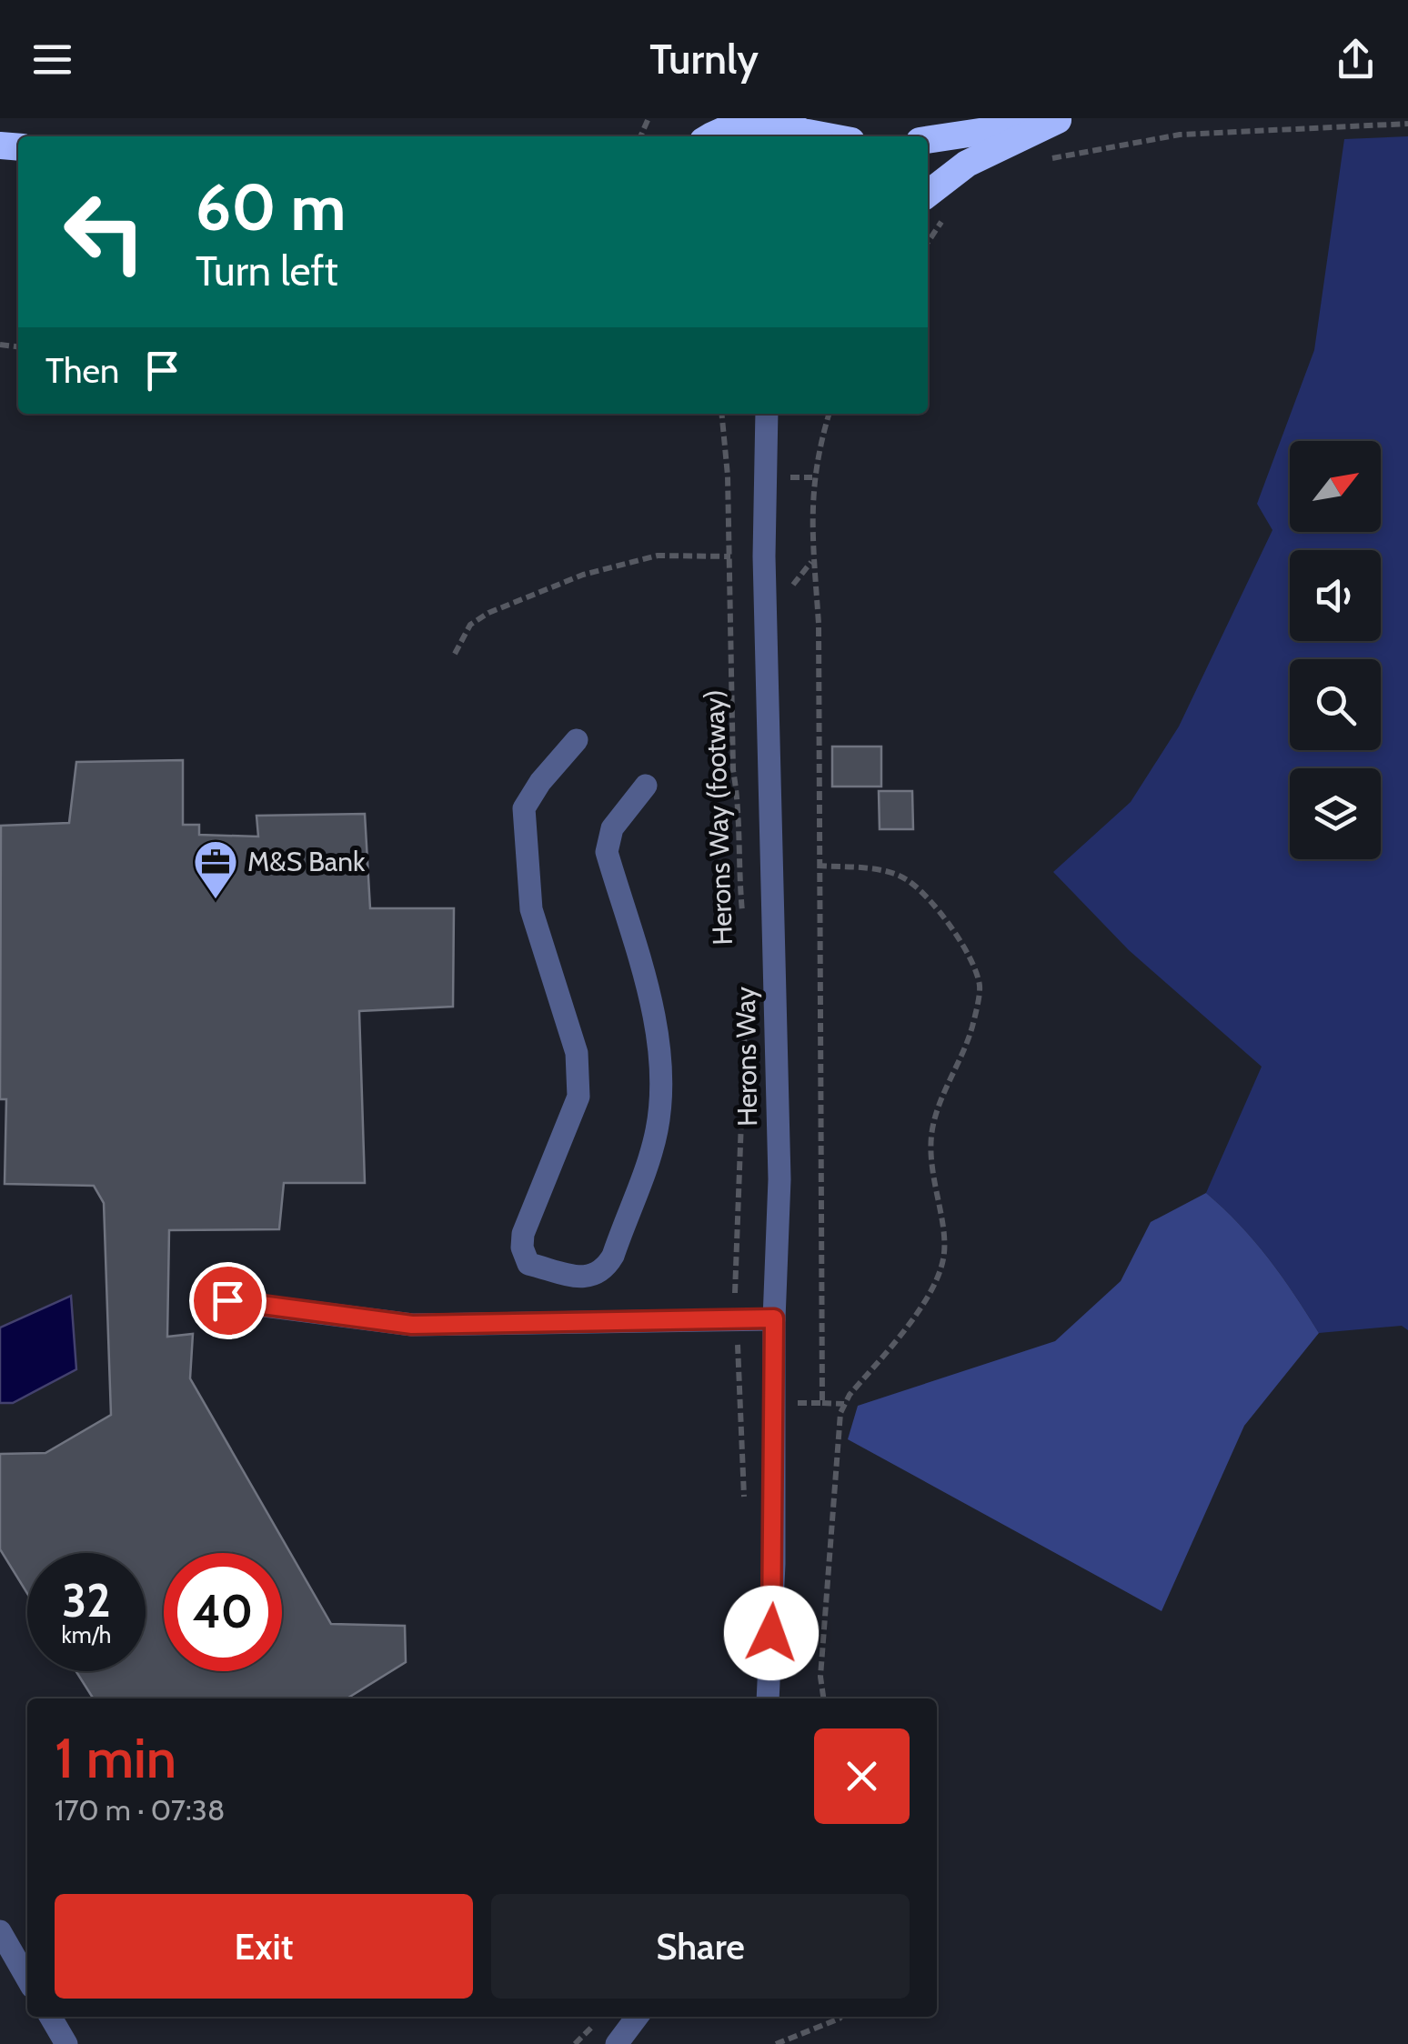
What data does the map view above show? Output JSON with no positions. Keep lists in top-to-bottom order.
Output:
{
  "streets": {
    "street": ["Herons Way"],
    "path": ["Herons Way (footway)"]
  },
  "places": {
    "office": ["M&S Bank"]
  },
  "north": "top right",
  "page": {
    "header": "Turnly",
    "turn": ["60 m", "Turn left"],
    "then": "Then",
    "speed": "32 km/h",
    "limit": "40",
    "heading": ["1 min", "170 m · 07:38"],
    "buttons": ["Exit", "Share"]
  }
}
